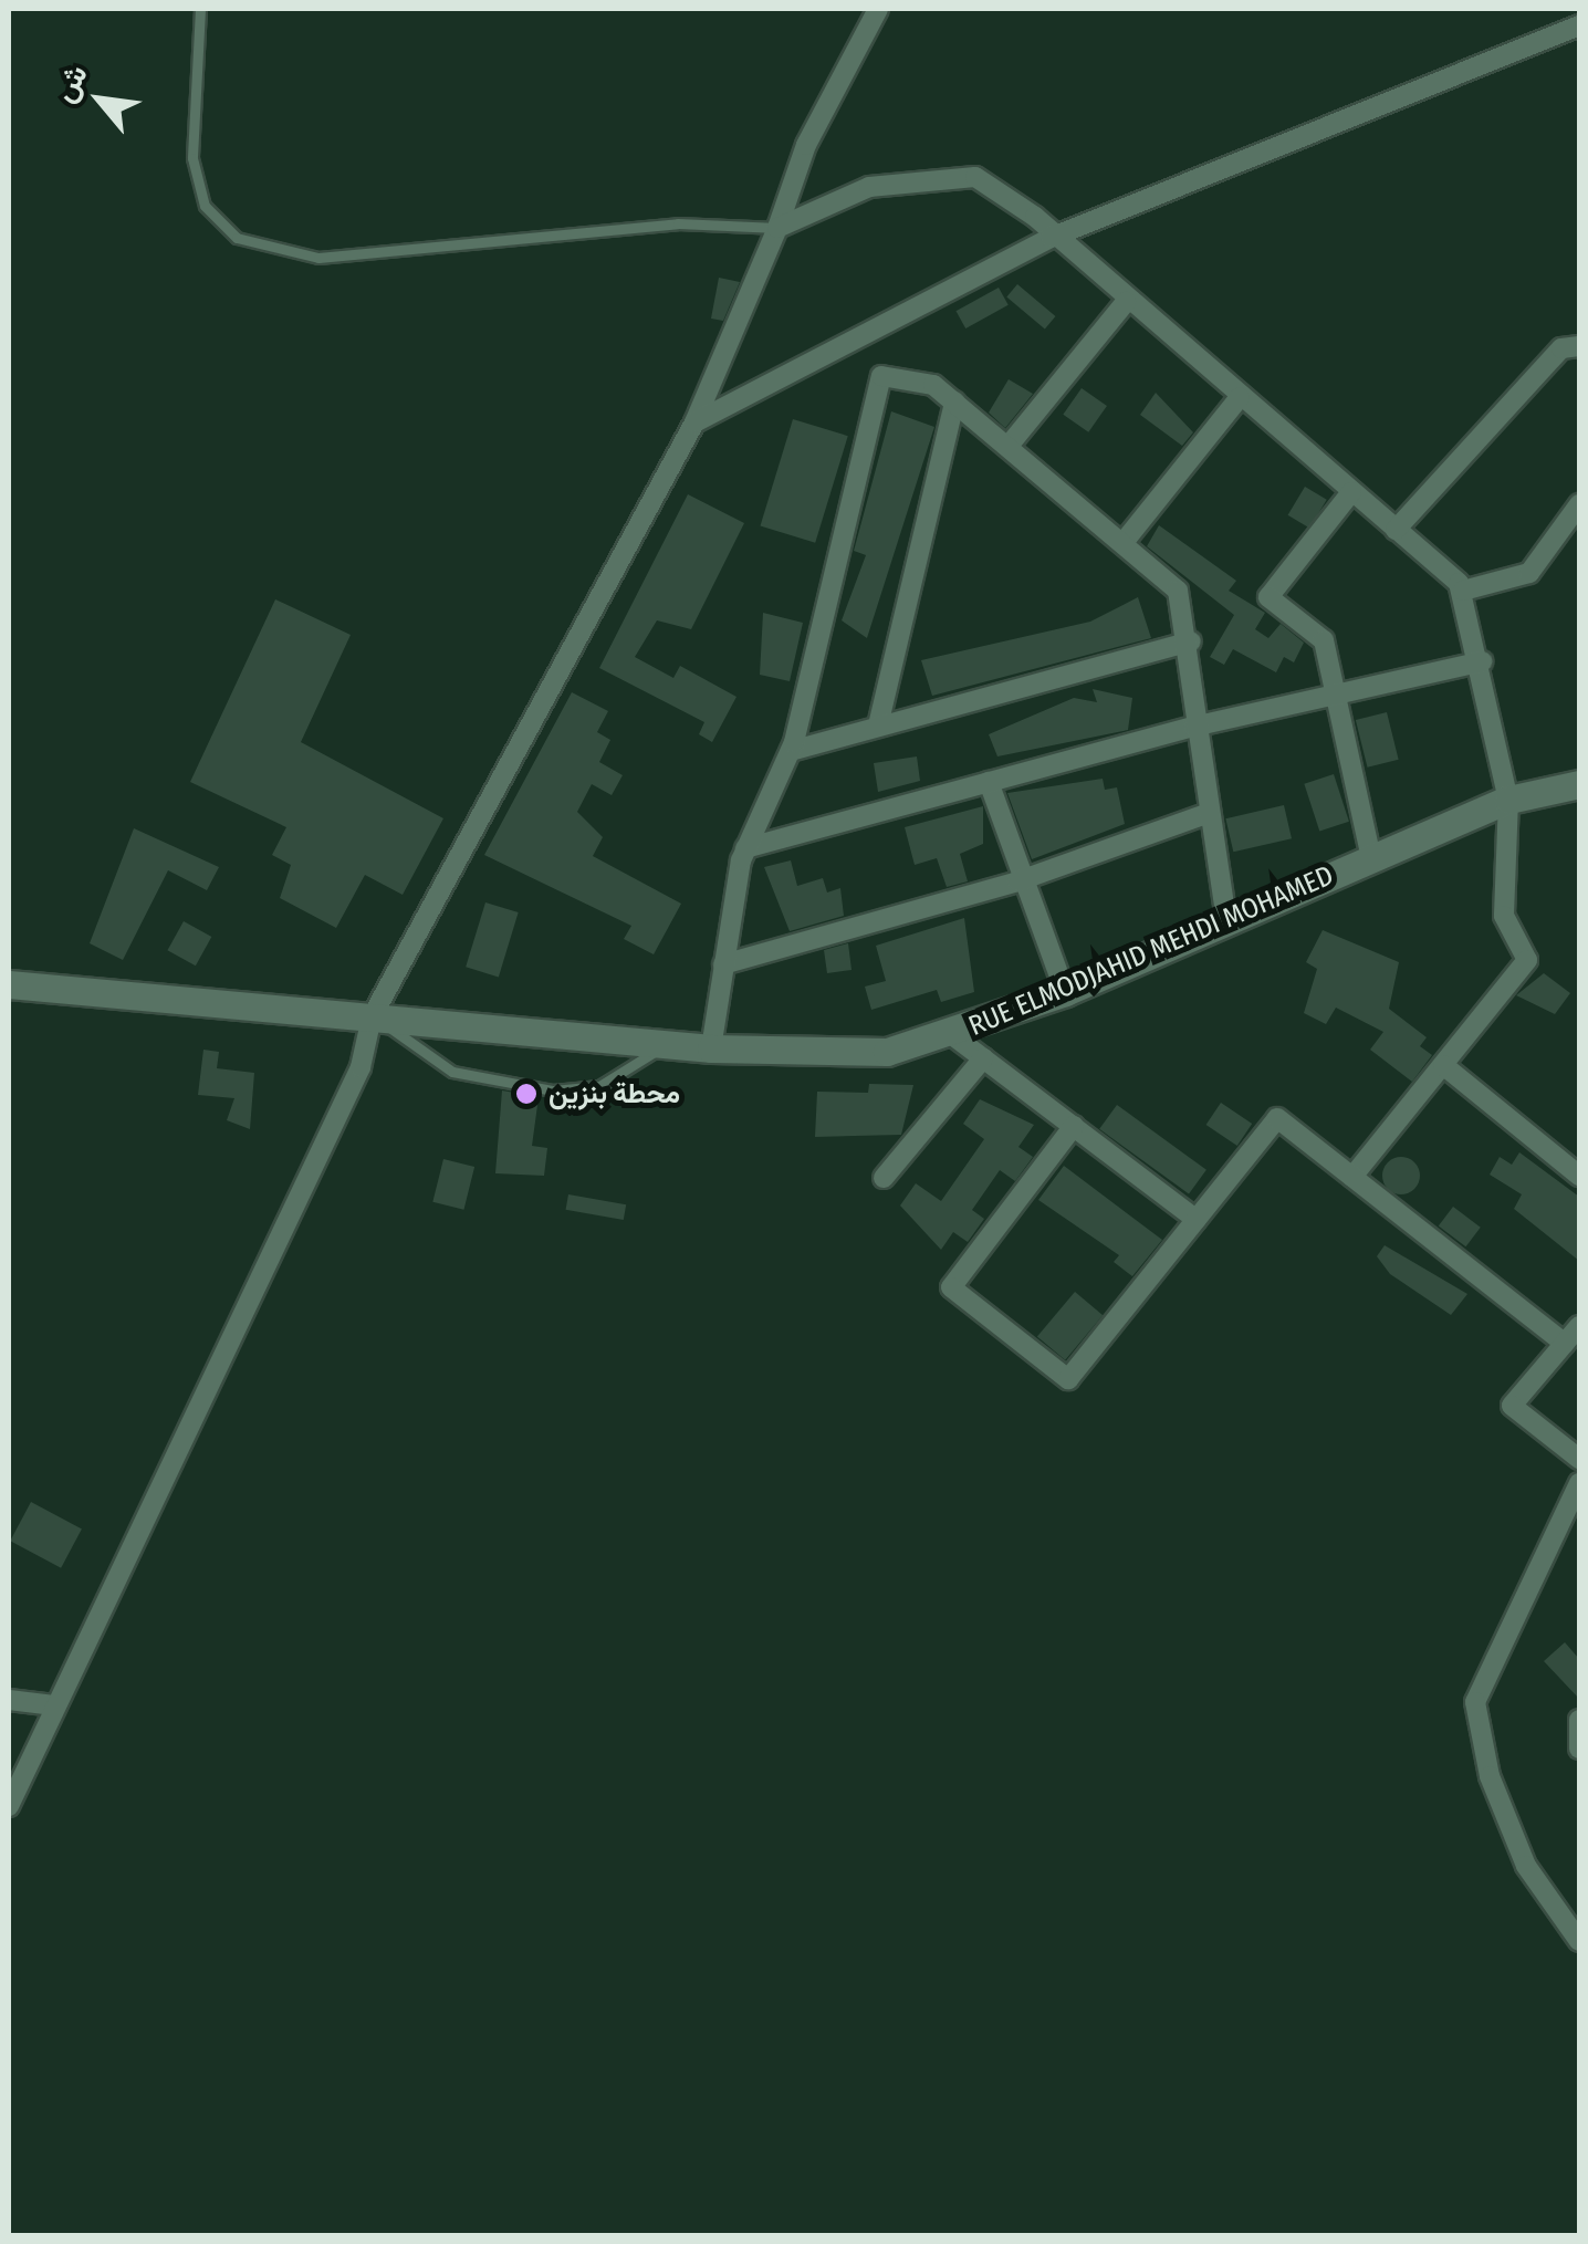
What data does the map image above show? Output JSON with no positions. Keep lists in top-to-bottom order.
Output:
{
  "streets": {
    "main road": ["RUE ELMODJAHID MEHDI MOHAMED"]
  },
  "places": ["محطة بنزين"],
  "north": "top left"
}
